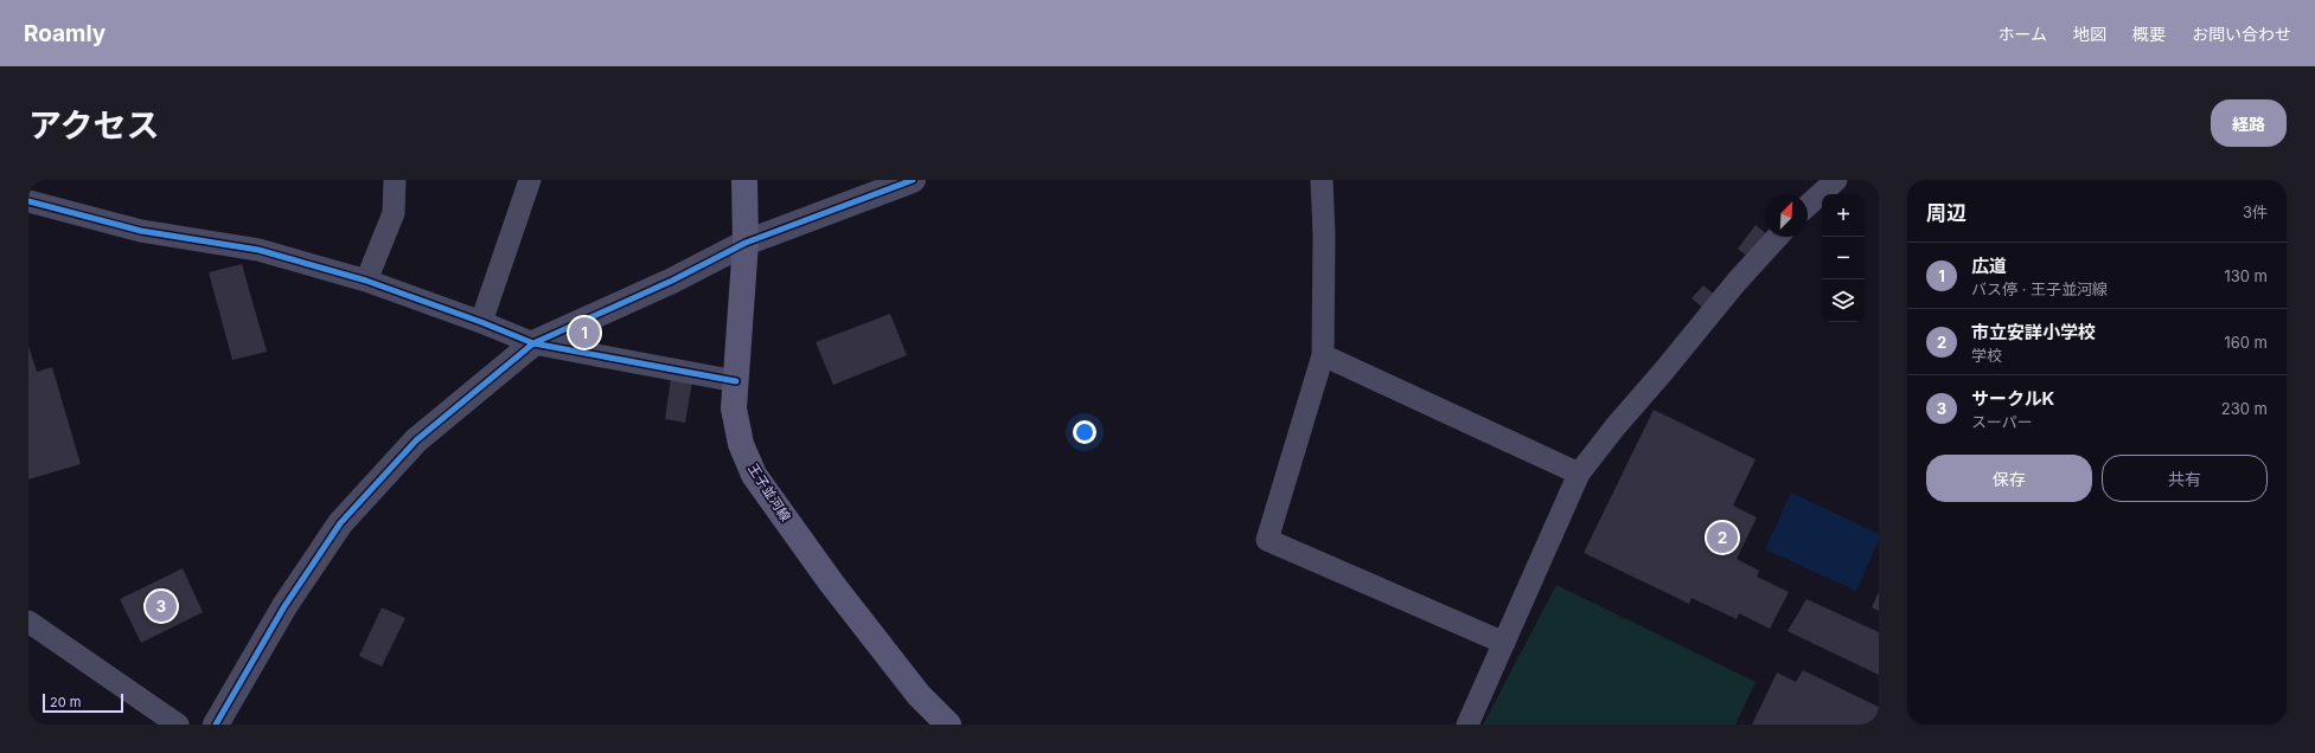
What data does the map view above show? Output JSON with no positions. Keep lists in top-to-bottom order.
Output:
{
  "streets": {
    "main road": ["王子並河線"]
  },
  "scale_bar": "20 m",
  "north": "top right",
  "page": {
    "header": "Roamly",
    "nav": [
      "ホーム",
      "地図",
      "概要",
      "お問い合わせ"
    ],
    "title": "アクセス",
    "buttons": [
      "経路",
      ["保存", "共有"]
    ],
    "heading": ["周辺", "3件"],
    "map_buttons": ["+", "−"],
    "list": [
      {
        "mark": "1",
        "name": "広道",
        "note": "バス停 · 王子並河線",
        "value": "130 m"
      },
      {
        "mark": "2",
        "name": "市立安詳小学校",
        "note": "学校",
        "value": "160 m"
      },
      {
        "mark": "3",
        "name": "サークルK",
        "note": "スーパー",
        "value": "230 m"
      }
    ],
    "pins": ["1", "2", "3"],
    "scale": "20 m"
  }
}
